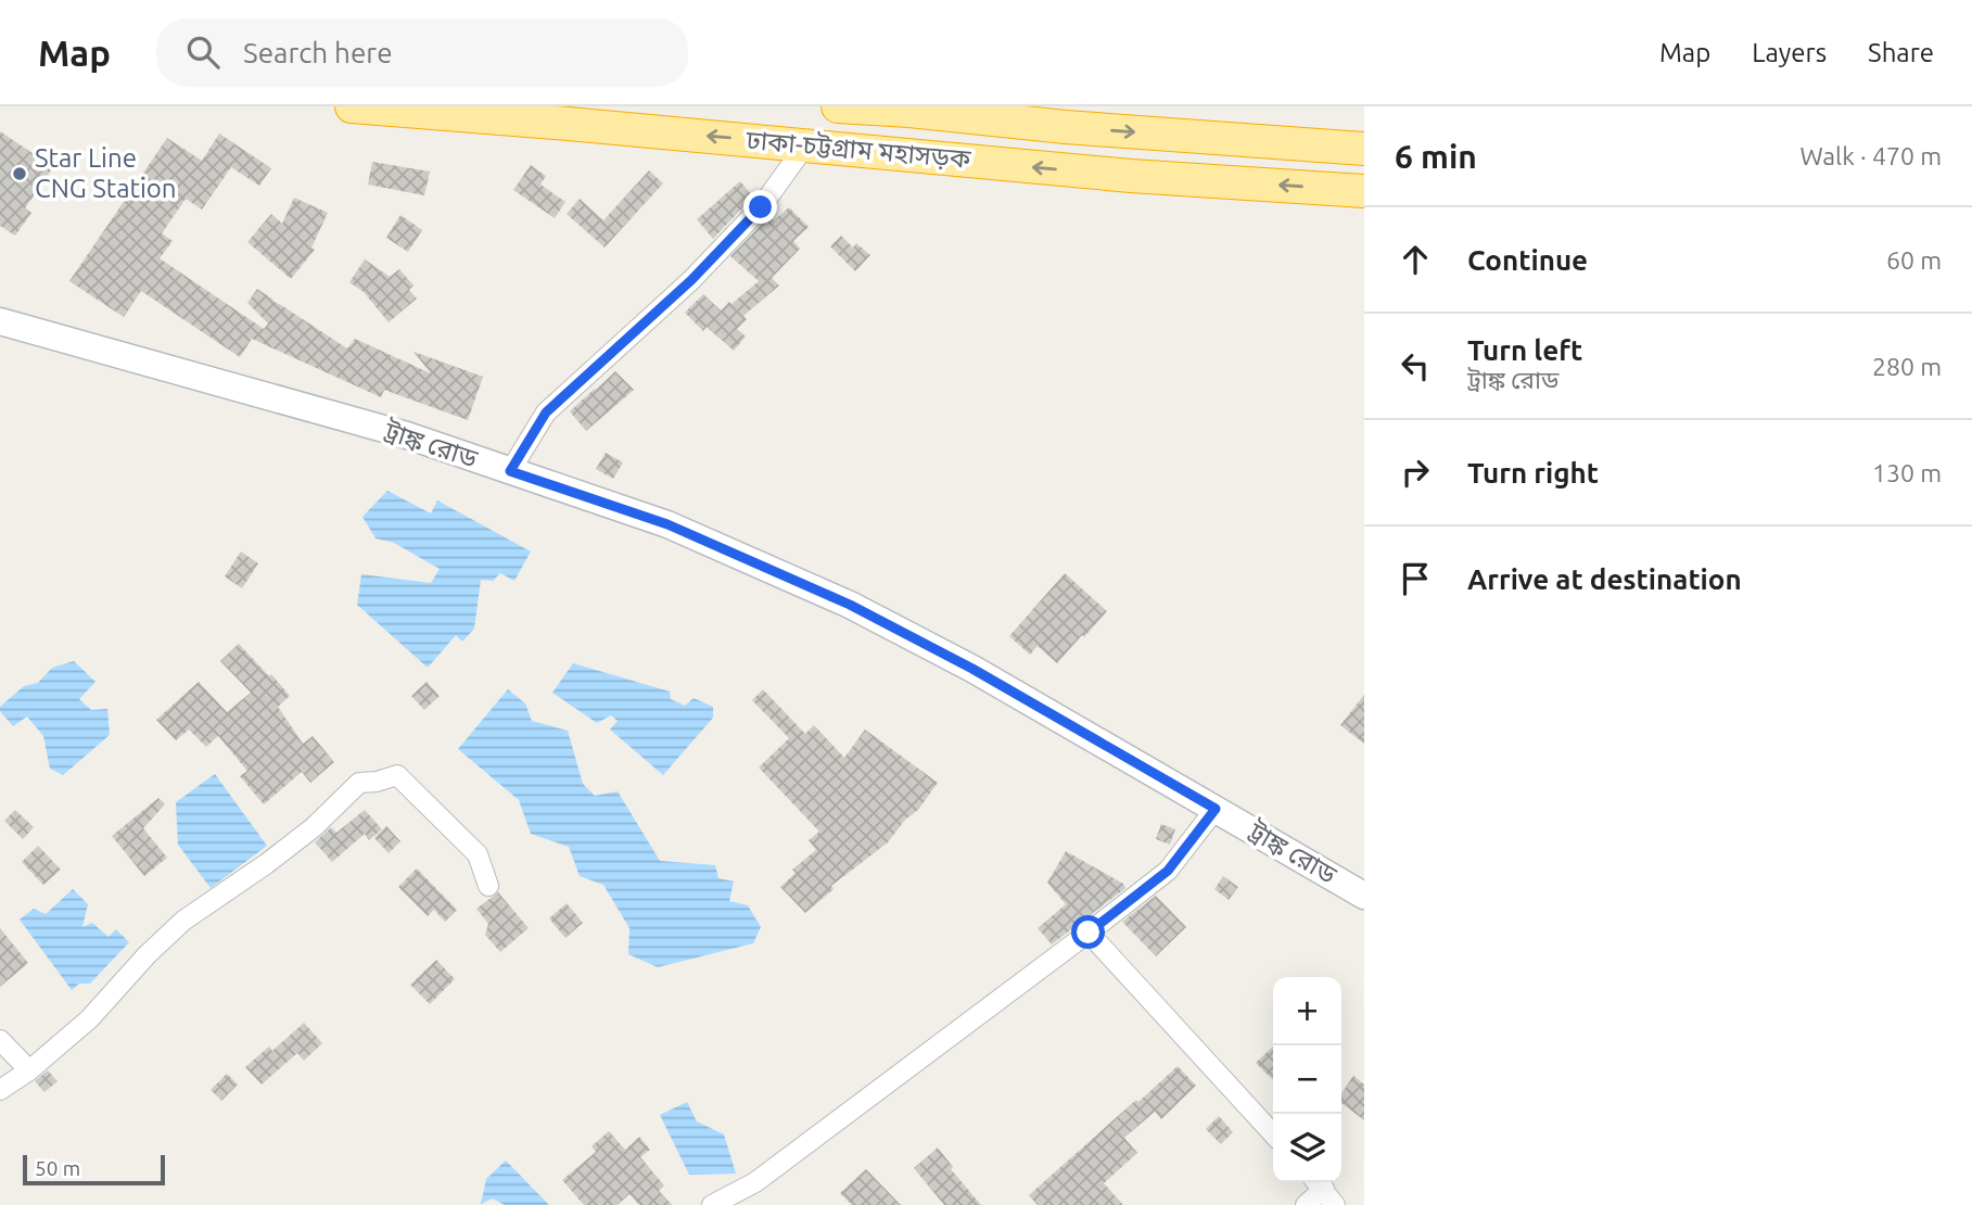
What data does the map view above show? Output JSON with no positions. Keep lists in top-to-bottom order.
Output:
{
  "streets": {
    "highway": ["ঢাকা-চট্টগ্রাম মহাসড়ক"],
    "main road": ["ট্রাঙ্ক রোড"]
  },
  "places": ["Star Line CNG Station"],
  "scale_bar": "50 m",
  "page": {
    "header": "Map",
    "search": "Search here",
    "nav": ["Map", "Layers", "Share"],
    "heading": ["6 min", "Walk · 470 m"],
    "list": [
      ["Continue", "60 m"],
      ["Turn left", "ট্রাঙ্ক রোড", "280 m"],
      ["Turn right", "130 m"],
      "Arrive at destination"
    ],
    "map_buttons": ["+", "−"],
    "scale": "50 m"
  }
}
